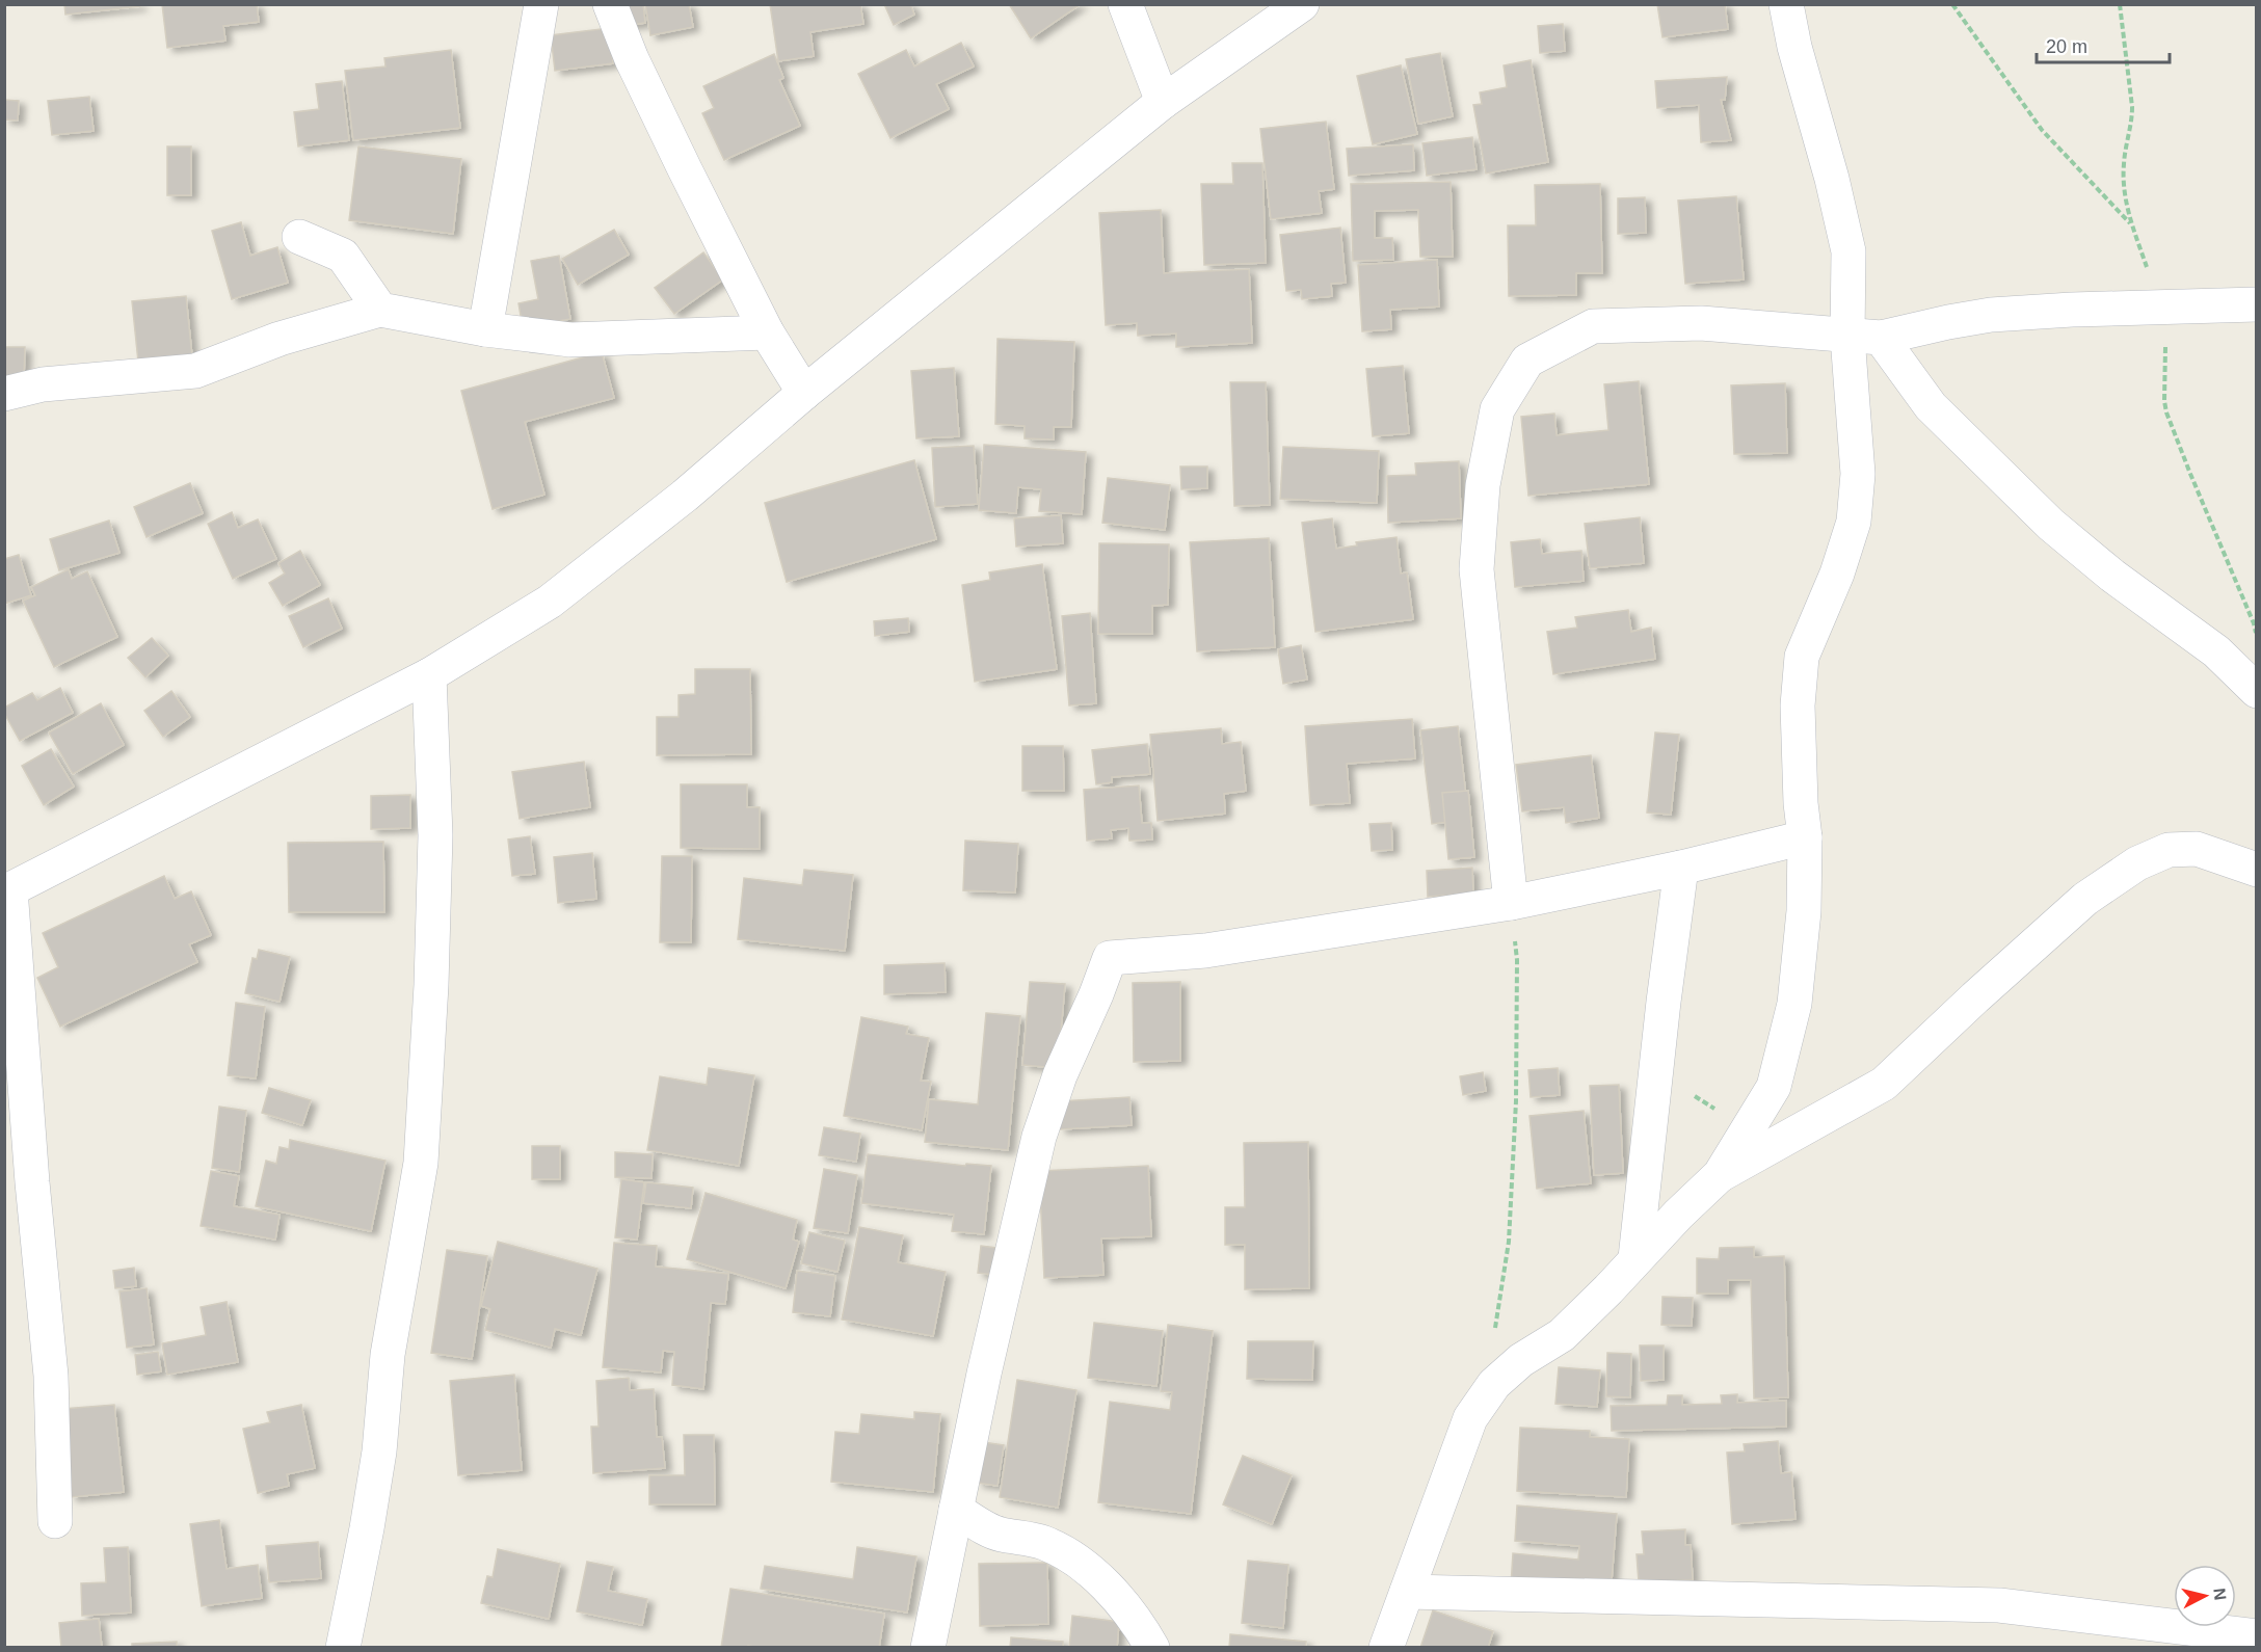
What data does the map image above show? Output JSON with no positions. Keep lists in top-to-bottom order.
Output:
{
  "scale_bar": "20 m",
  "north": "right"
}
